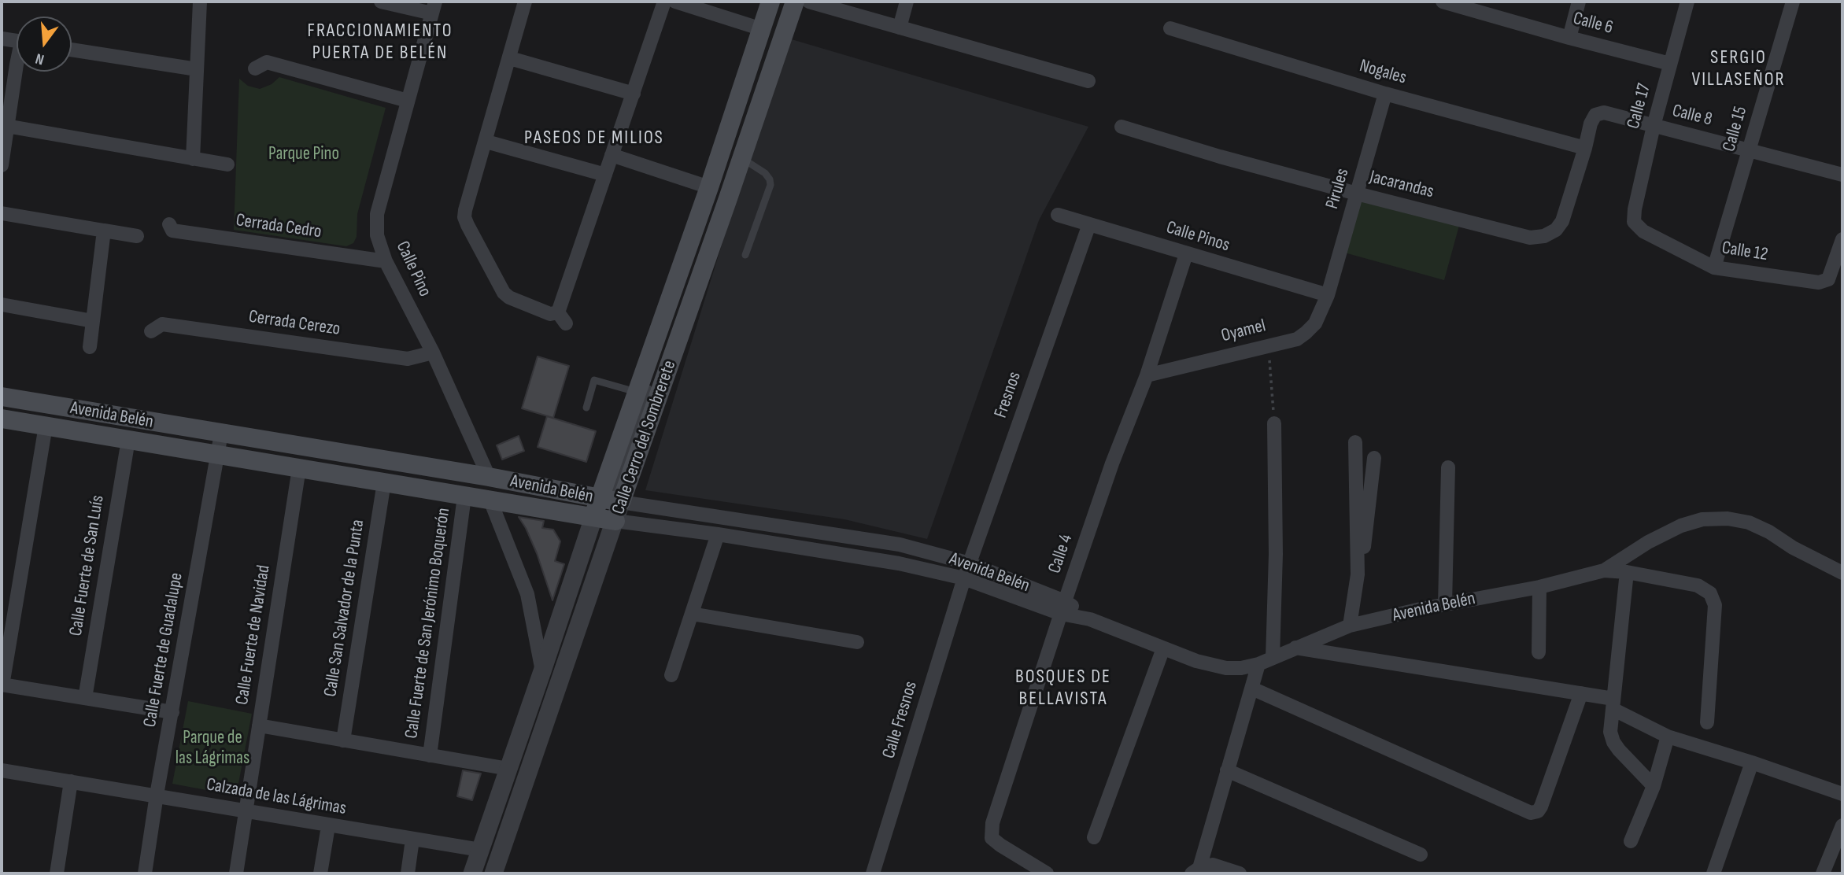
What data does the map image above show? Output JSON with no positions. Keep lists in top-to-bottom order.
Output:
{
  "streets": {
    "main road": ["Avenida Belén", "Calle Cerro del Sombrerete"],
    "street": [
      "Calle 6",
      "Nogales",
      "Calle 17",
      "Calle 8",
      "Calle 15",
      "Jacarandas",
      "Pirules",
      "Cerrada Cedro",
      "Calle Pinos",
      "Calle 12",
      "Calle Pino",
      "Cerrada Cerezo",
      "Oyamel",
      "Fresnos",
      "Calle 4",
      "Calle Fuerte de San Luís",
      "Calle San Salvador de la Punta",
      "Calle Fuerte de San Jerónimo Boquerón",
      "Calle Fuerte de Navidad",
      "Calle Fuerte de Guadalupe",
      "Calle Fresnos",
      "Calzada de las Lágrimas"
    ]
  },
  "crossings": [
    ["Calle 6", "Calle 17"],
    ["Nogales", "Jacarandas"],
    ["Nogales", "Pirules"],
    ["Calle 17", "Calle 8"],
    ["Calle 17", "Calle 12"],
    ["Calle 8", "Calle 15"],
    ["Calle 8", "Jacarandas"],
    ["Calle 15", "Calle 12"],
    ["Jacarandas", "Pirules"],
    ["Pirules", "Calle Pinos"],
    ["Pirules", "Oyamel"],
    ["Cerrada Cedro", "Calle Pino"],
    ["Calle Pinos", "Oyamel"],
    ["Calle Pinos", "Fresnos"],
    ["Calle Pinos", "Calle 4"],
    ["Calle Pino", "Cerrada Cerezo"],
    ["Calle Pino", "Avenida Belén"],
    ["Oyamel", "Calle 4"],
    ["Fresnos", "Avenida Belén"],
    ["Fresnos", "Calle Fresnos"],
    ["Avenida Belén", "Calle Cerro del Sombrerete"],
    ["Avenida Belén", "Calle 4"],
    ["Avenida Belén", "Calle Fuerte de San Luís"],
    ["Avenida Belén", "Calle San Salvador de la Punta"],
    ["Avenida Belén", "Calle Fuerte de San Jerónimo Boquerón"],
    ["Avenida Belén", "Calle Fuerte de Navidad"],
    ["Avenida Belén", "Calle Fuerte de Guadalupe"],
    ["Avenida Belén", "Calle Fresnos"],
    ["Calle Cerro del Sombrerete", "Calzada de las Lágrimas"],
    ["Calle Fuerte de Navidad", "Calzada de las Lágrimas"],
    ["Calle Fuerte de Guadalupe", "Calzada de las Lágrimas"]
  ],
  "districts": [
    "FRACCIONAMIENTO PUERTA DE BELÉN",
    "SERGIO VILLASEÑOR",
    "PASEOS DE MILIOS",
    "BOSQUES DE BELLAVISTA"
  ],
  "parks": ["Parque Pino", "Parque de las Lágrimas"],
  "north": "bottom"
}
